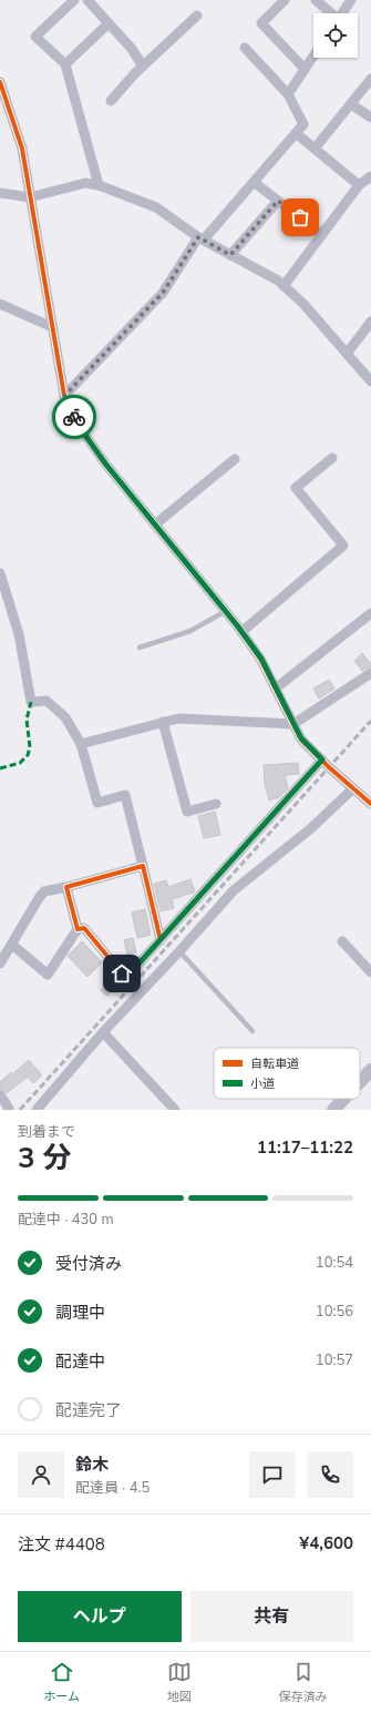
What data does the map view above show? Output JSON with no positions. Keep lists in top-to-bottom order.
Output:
{
  "legend": ["自転車道", "小道"],
  "page": {
    "heading": ["3 分", "到着まで", "11:17–11:22"],
    "panel": [
      "鈴木",
      "配達員 · 4.5",
      "注文 #4408",
      "¥4,600"
    ],
    "bar": "配達中 · 430 m",
    "list": [
      ["受付済み", "10:54"],
      ["調理中", "10:56"],
      ["配達中", "10:57"],
      "配達完了"
    ],
    "buttons": ["ヘルプ", "共有"],
    "tabs": ["ホーム", "地図", "保存済み"]
  }
}
